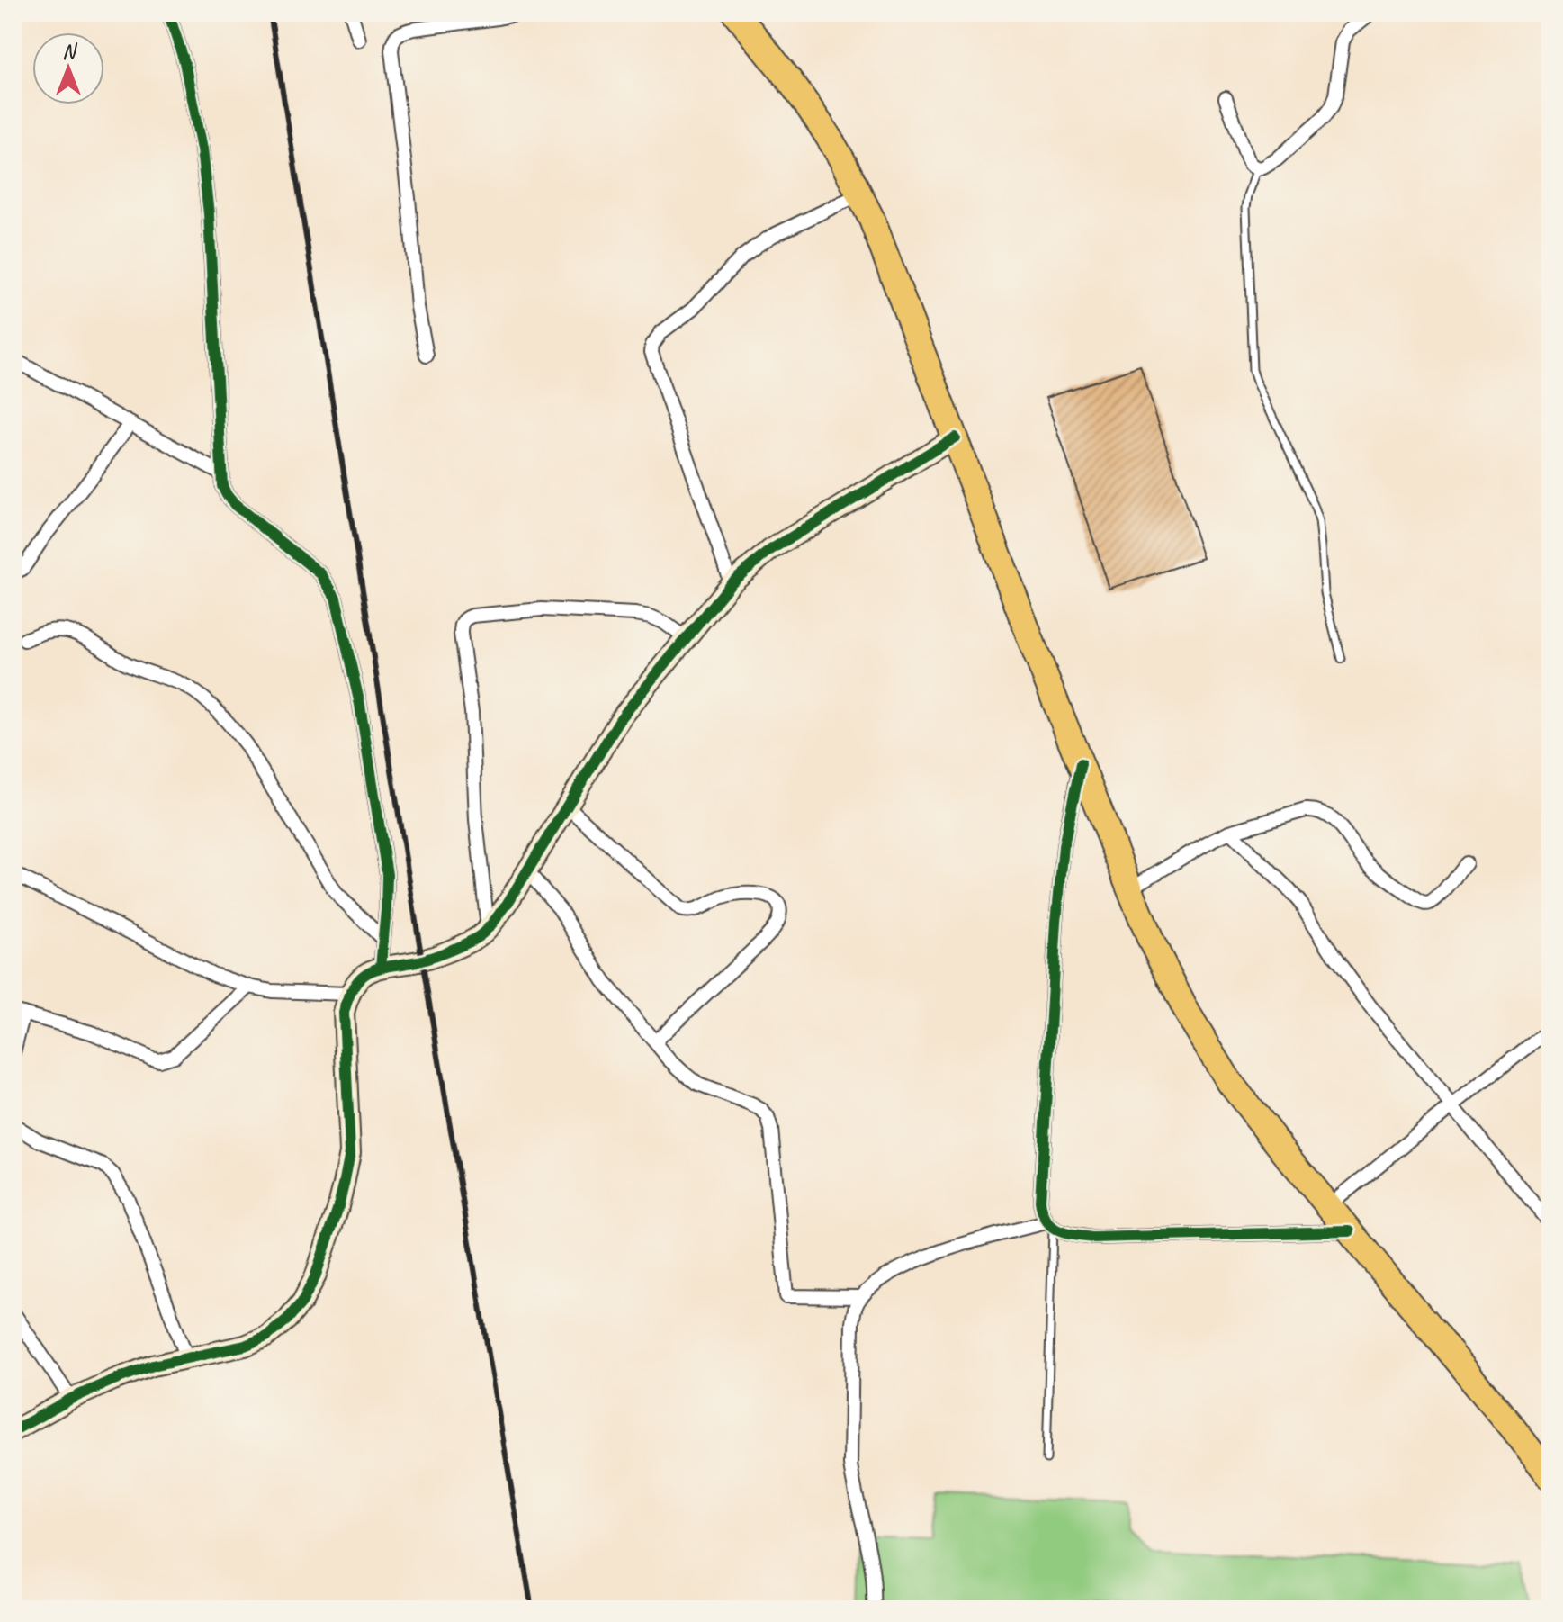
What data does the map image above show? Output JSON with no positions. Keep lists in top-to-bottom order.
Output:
{
  "north": "top"
}
